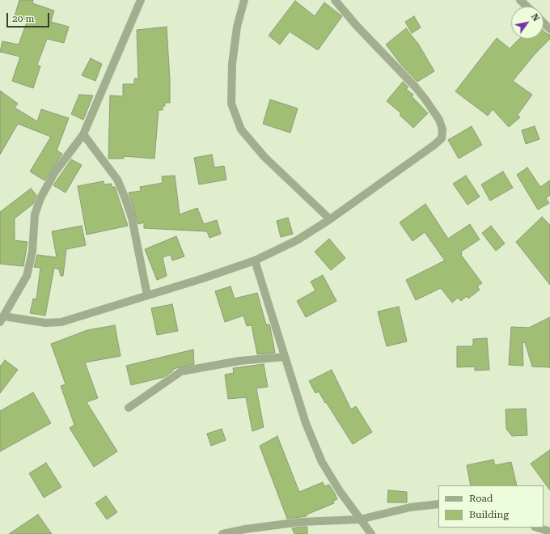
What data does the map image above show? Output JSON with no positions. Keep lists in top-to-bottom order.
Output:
{
  "legend": ["Road", "Building"],
  "scale_bar": "20 m",
  "north": "top right"
}
